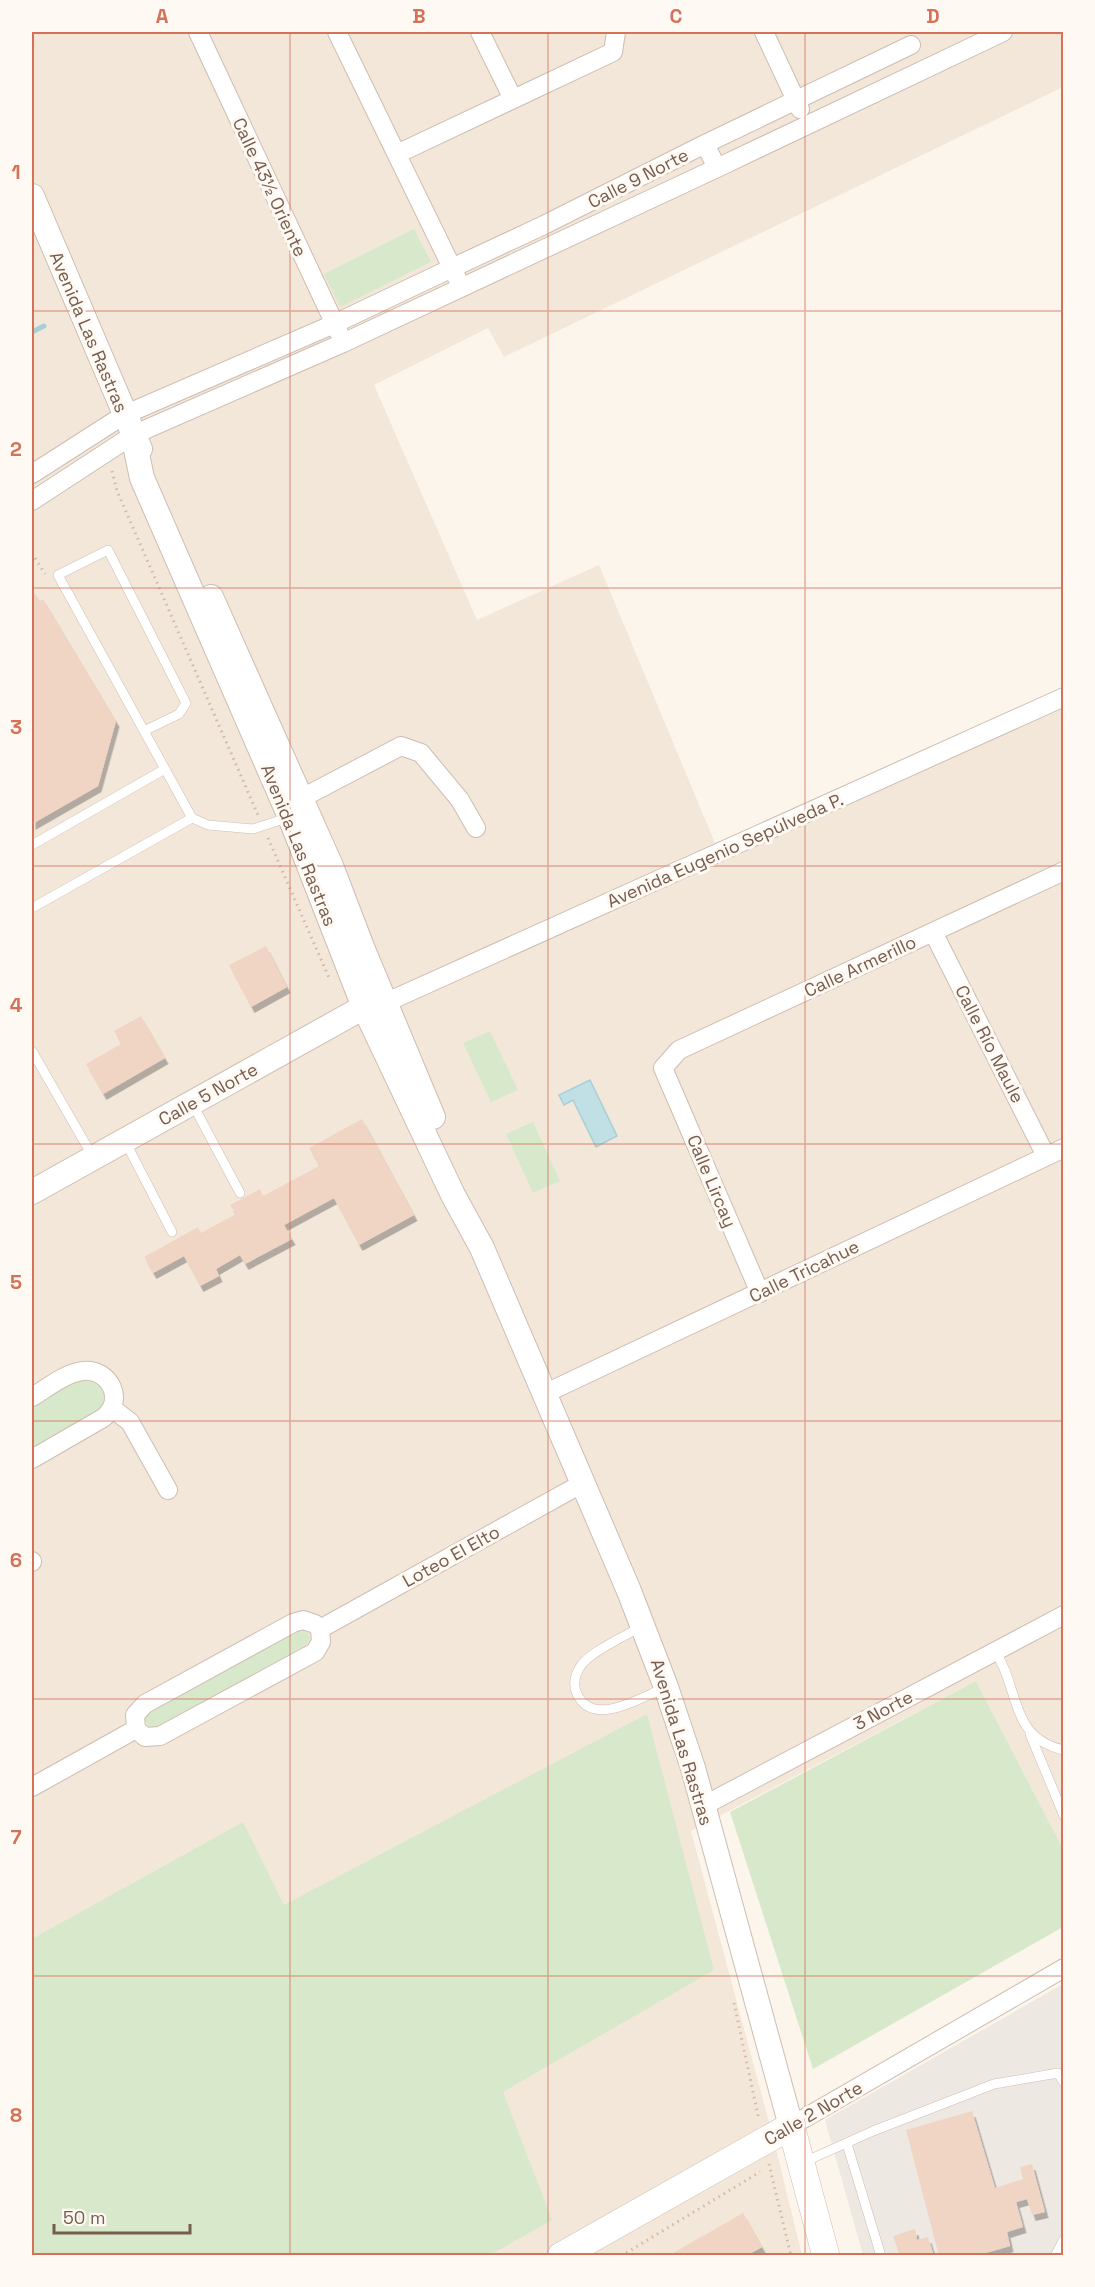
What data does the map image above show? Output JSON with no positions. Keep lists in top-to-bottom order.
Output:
{
  "streets": {
    "main road": ["Avenida Las Rastras", "Calle 2 Norte"],
    "street": [
      "Calle 9 Norte",
      "Calle 43½ Oriente",
      "Avenida Eugenio Sepúlveda P.",
      "Calle Armerillo",
      "Calle Río Maule",
      "Calle 5 Norte",
      "Calle Lircay",
      "Calle Tricahue",
      "Loteo El Elto",
      "3 Norte"
    ]
  },
  "crossings": [
    ["Calle 9 Norte", "Calle 43½ Oriente"],
    ["Calle 9 Norte", "Avenida Las Rastras"],
    ["Avenida Las Rastras", "Avenida Eugenio Sepúlveda P."],
    ["Avenida Las Rastras", "Calle 5 Norte"],
    ["Avenida Las Rastras", "Calle Tricahue"],
    ["Avenida Las Rastras", "Loteo El Elto"],
    ["Avenida Las Rastras", "3 Norte"],
    ["Avenida Las Rastras", "Calle 2 Norte"],
    ["Avenida Eugenio Sepúlveda P.", "Calle 5 Norte"],
    ["Calle Armerillo", "Calle Río Maule"],
    ["Calle Armerillo", "Calle Lircay"],
    ["Calle Río Maule", "Calle Tricahue"],
    ["Calle Lircay", "Calle Tricahue"]
  ],
  "scale_bar": "50 m",
  "grid": {
    "columns": [
      "A",
      "B",
      "C",
      "D"
    ],
    "rows": [
      "1",
      "2",
      "3",
      "4",
      "5",
      "6",
      "7",
      "8"
    ]
  }
}
